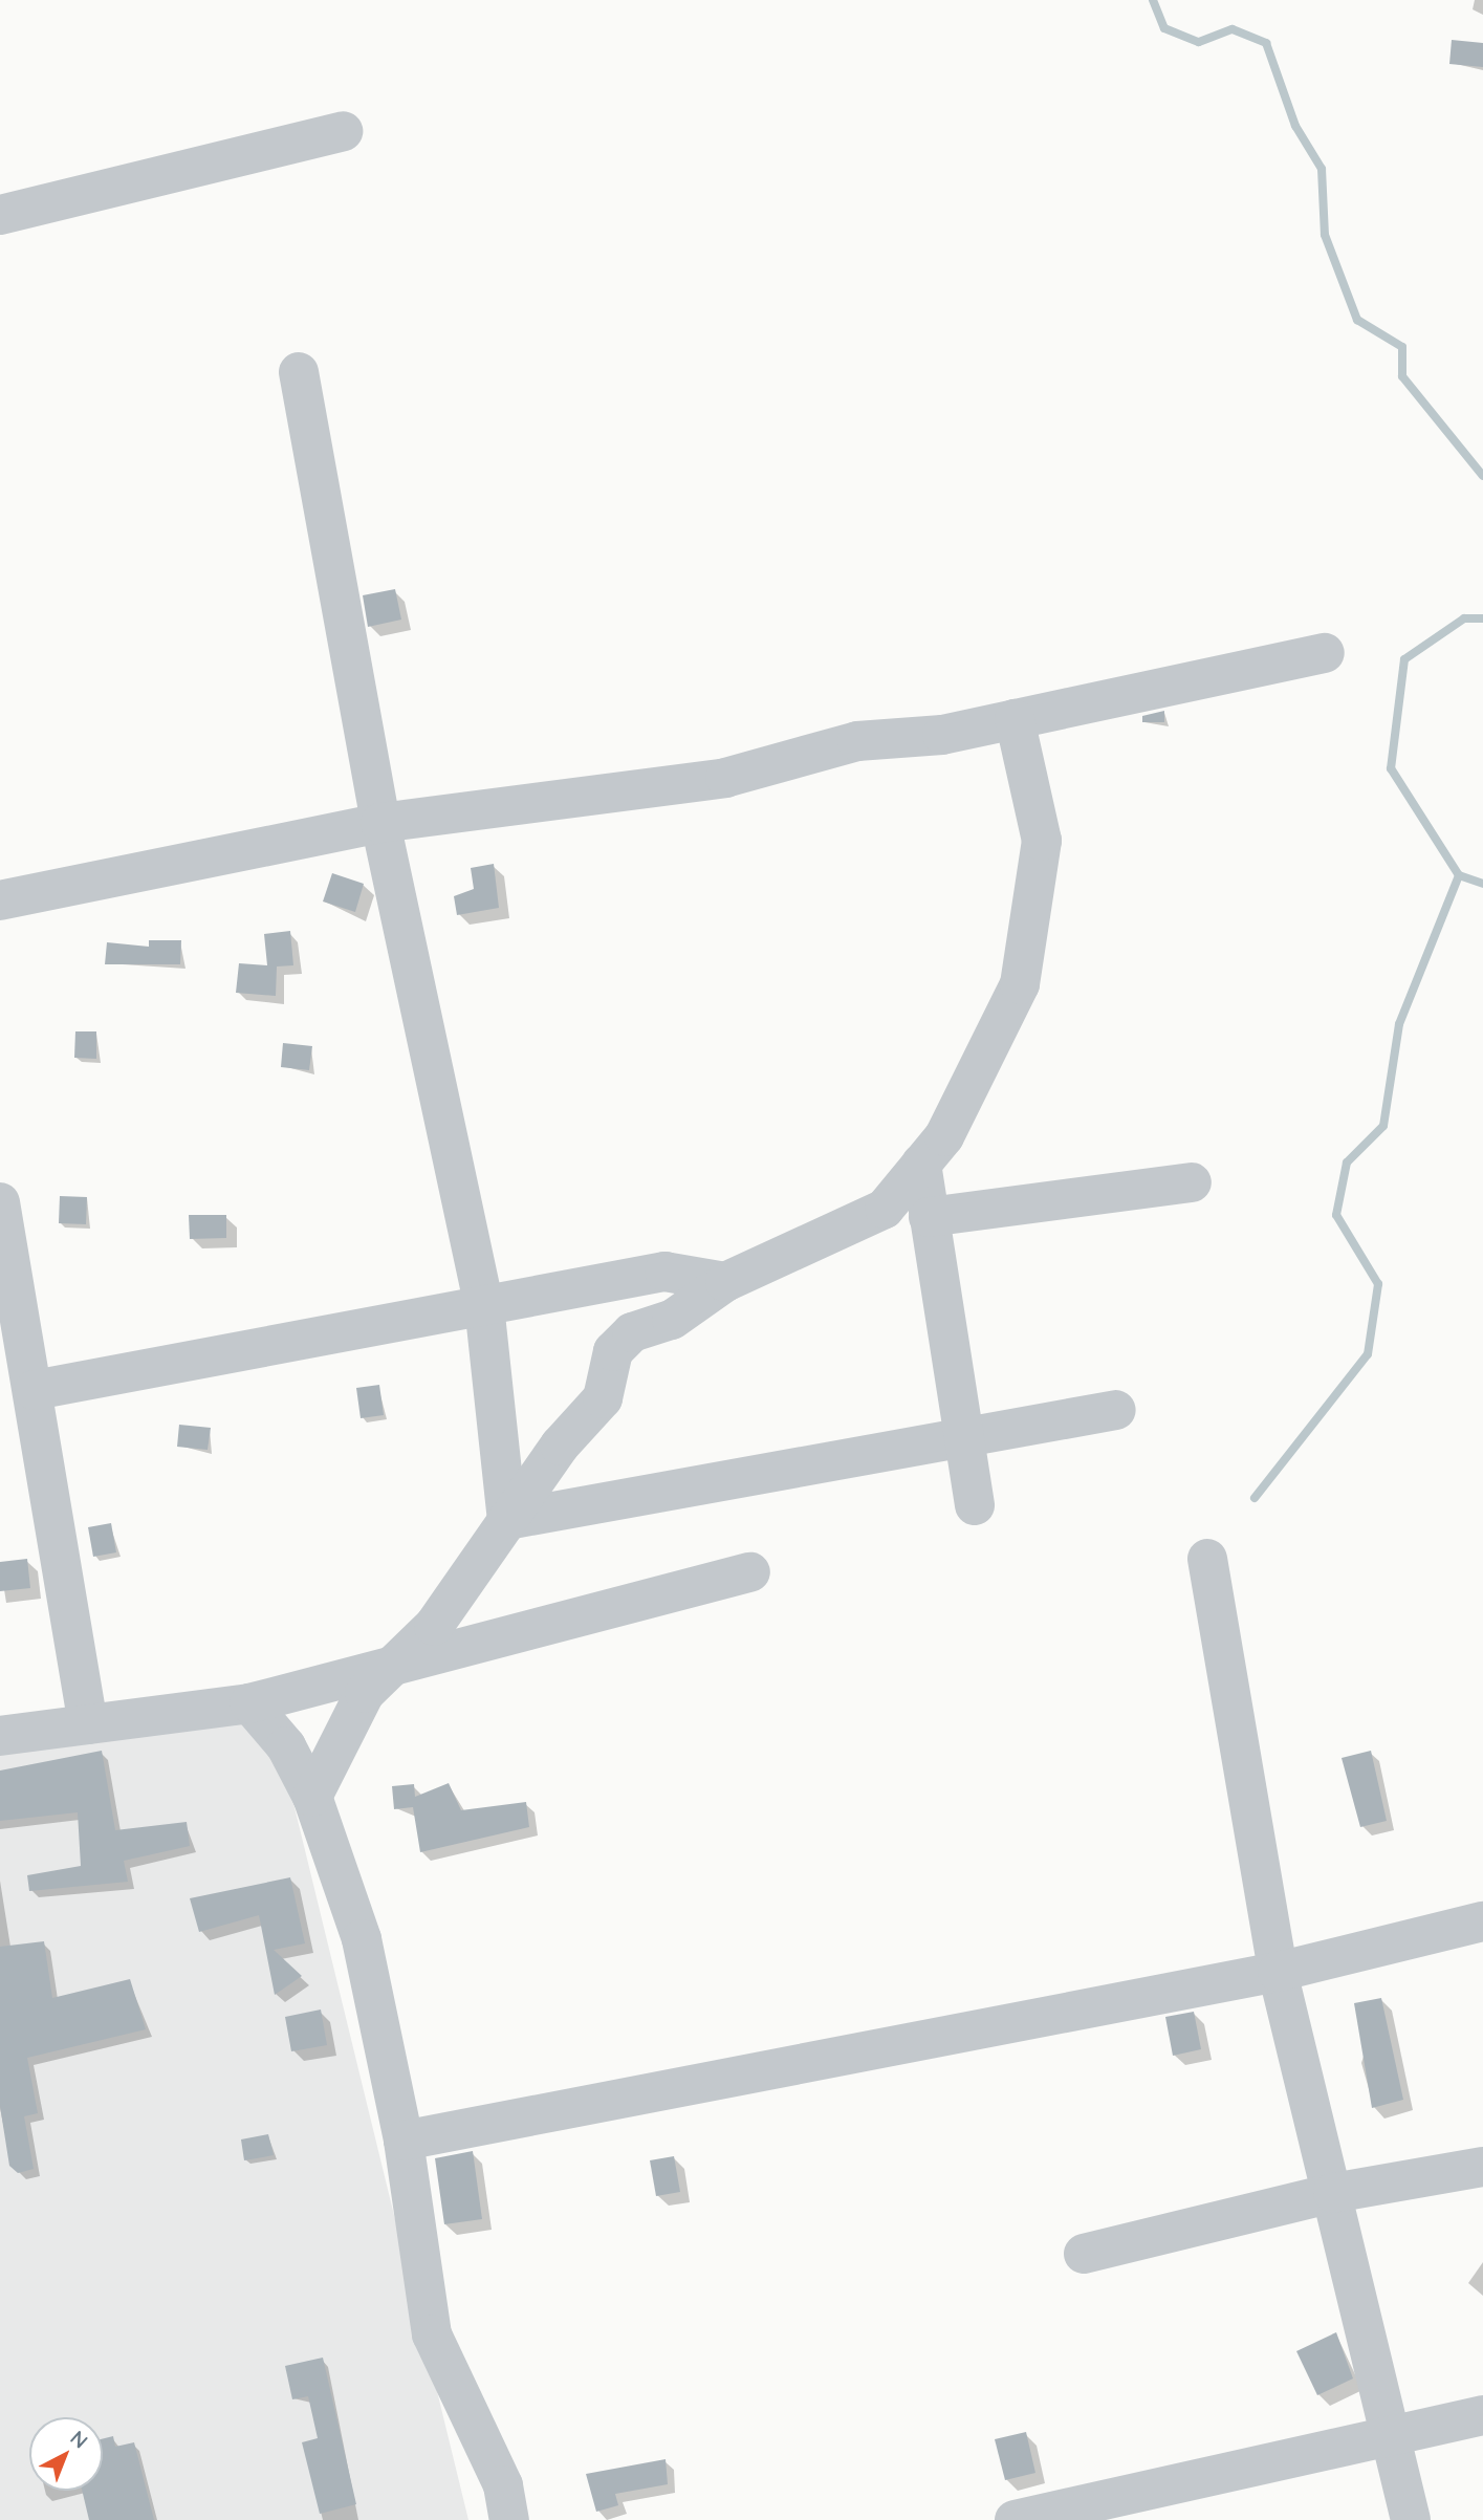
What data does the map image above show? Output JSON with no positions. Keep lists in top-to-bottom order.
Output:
{
  "north": "top right"
}
